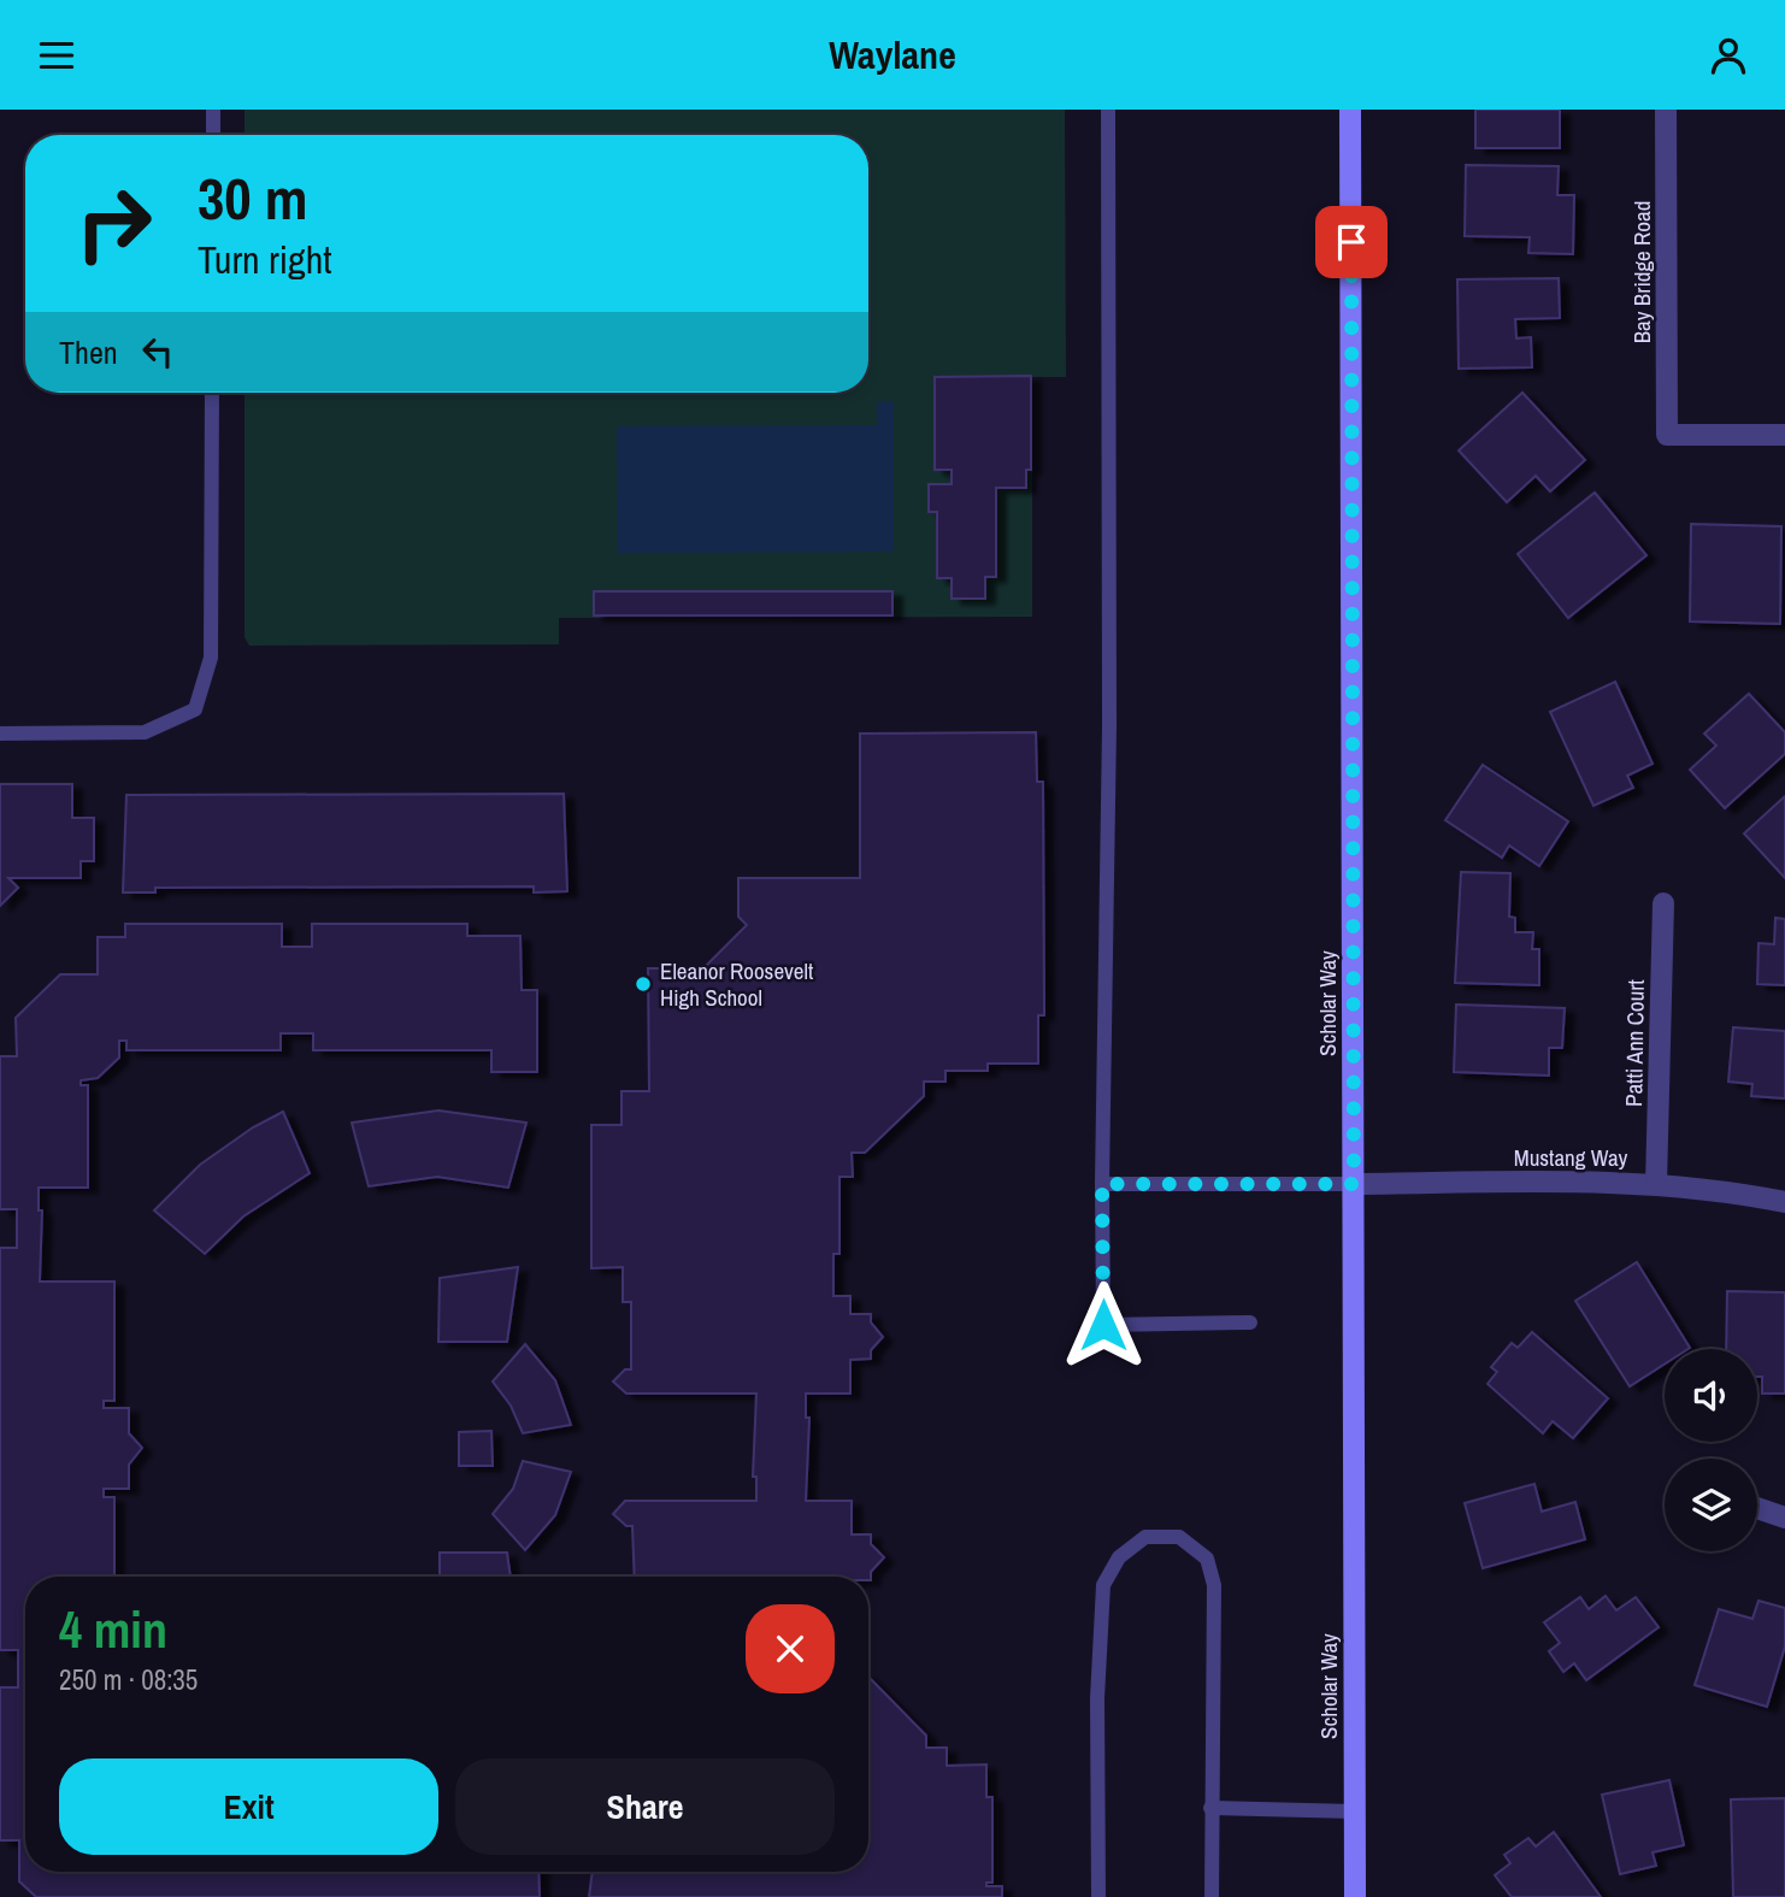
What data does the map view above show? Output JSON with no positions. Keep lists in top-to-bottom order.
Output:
{
  "streets": {
    "street": [
      "Bay Bridge Road",
      "Scholar Way",
      "Patti Ann Court",
      "Mustang Way"
    ]
  },
  "crossings": [
    ["Scholar Way", "Mustang Way"],
    ["Patti Ann Court", "Mustang Way"]
  ],
  "places": ["Eleanor Roosevelt High School"],
  "page": {
    "header": "Waylane",
    "turn": ["30 m", "Turn right"],
    "then": "Then",
    "heading": ["4 min", "250 m · 08:35"],
    "buttons": ["Exit", "Share"]
  }
}
